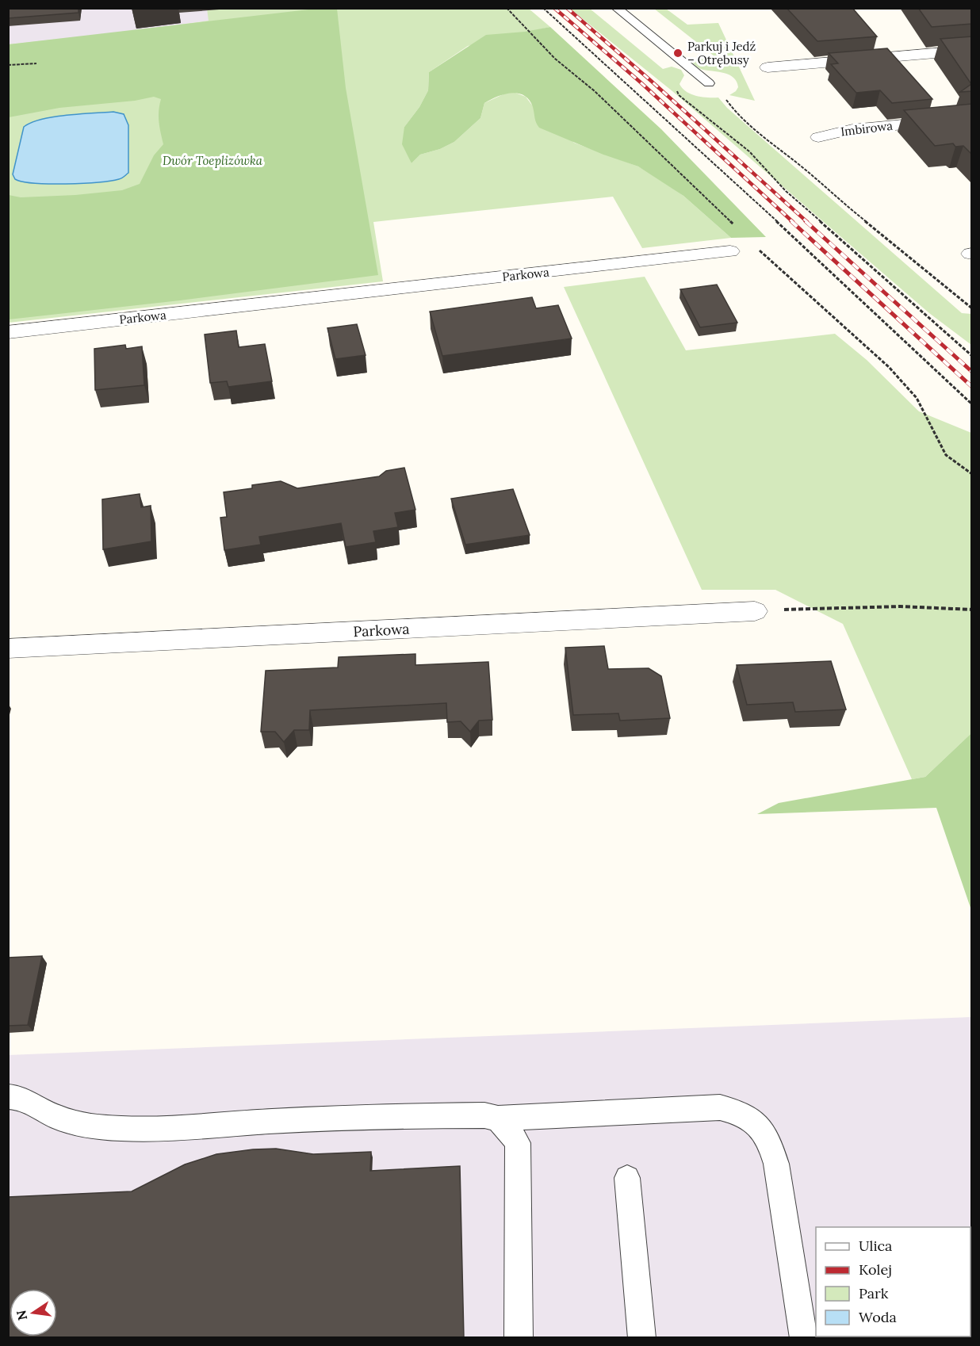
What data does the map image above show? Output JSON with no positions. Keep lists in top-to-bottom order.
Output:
{
  "streets": {
    "street": ["Imbirowa", "Parkowa"]
  },
  "parks": ["Dwór Toeplizówka"],
  "places": ["Parkuj i Jedź – Otrębusy"],
  "legend": [
    "Ulica",
    "Kolej",
    "Park",
    "Woda"
  ],
  "north": "left"
}
